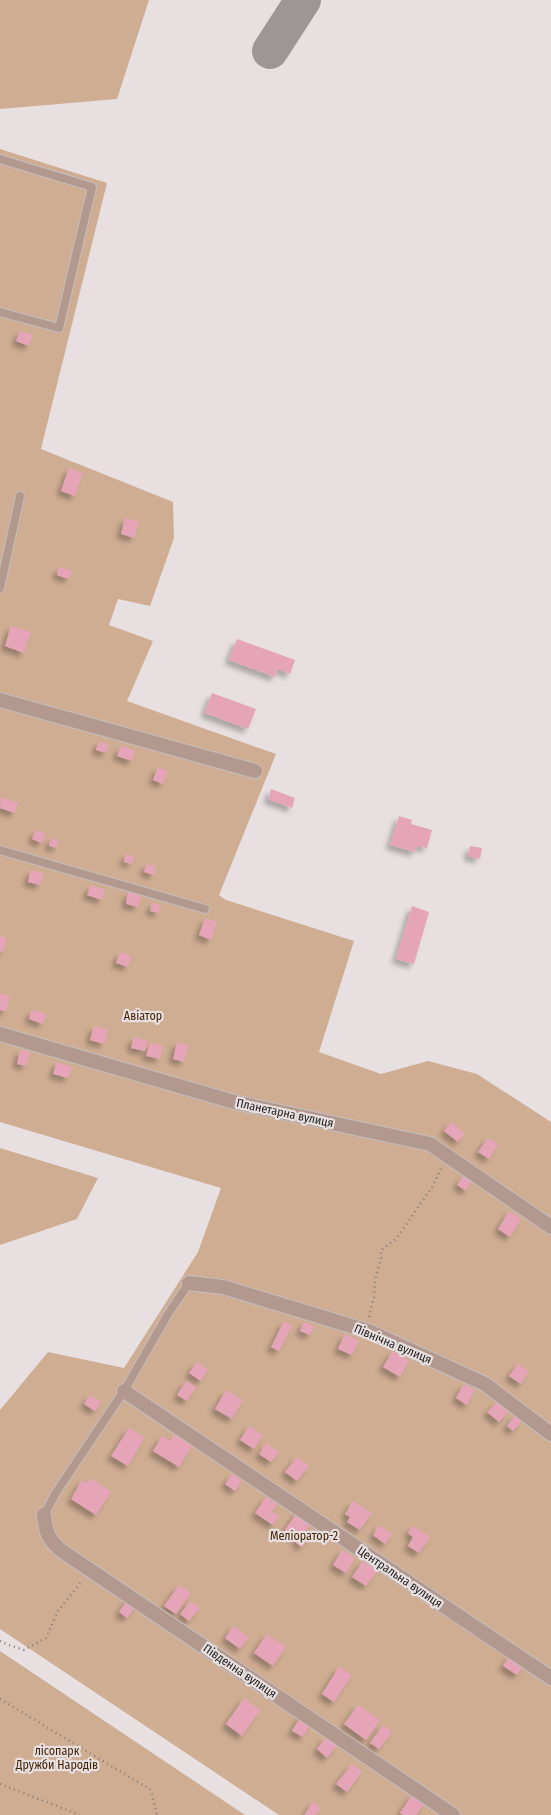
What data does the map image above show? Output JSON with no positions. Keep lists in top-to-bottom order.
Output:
{
  "streets": {
    "street": [
      "Планетарна вулиця",
      "Північна вулиця",
      "Центральна вулиця",
      "Південна вулиця"
    ]
  },
  "parks": ["Авіатор", "Меліоратор-2", "лісопарк Дружби Народів"]
}
